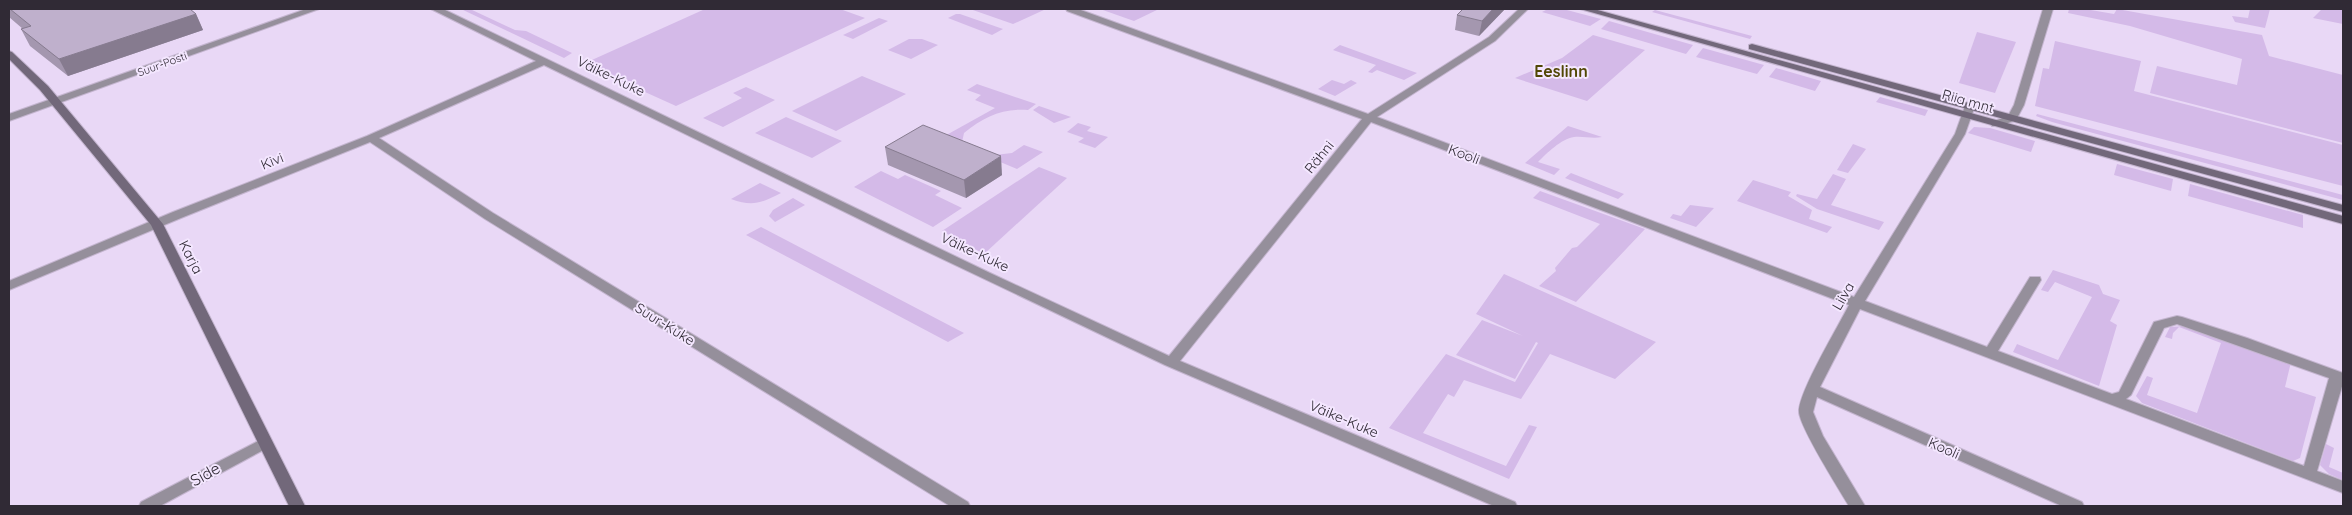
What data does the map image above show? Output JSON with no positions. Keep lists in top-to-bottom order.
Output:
{
  "streets": {
    "main road": ["Riia mnt", "Karja"],
    "street": [
      "Suur-Posti",
      "Väike-Kuke",
      "Kooli",
      "Rähni",
      "Kivi",
      "Liiva",
      "Suur-Kuke",
      "Side"
    ]
  },
  "crossings": [
    ["Suur-Posti", "Karja"],
    ["Väike-Kuke", "Rähni"],
    ["Väike-Kuke", "Kivi"],
    ["Riia mnt", "Liiva"],
    ["Kooli", "Rähni"],
    ["Kooli", "Liiva"],
    ["Kivi", "Karja"],
    ["Kivi", "Suur-Kuke"],
    ["Karja", "Side"]
  ],
  "districts": ["Eeslinn"]
}
